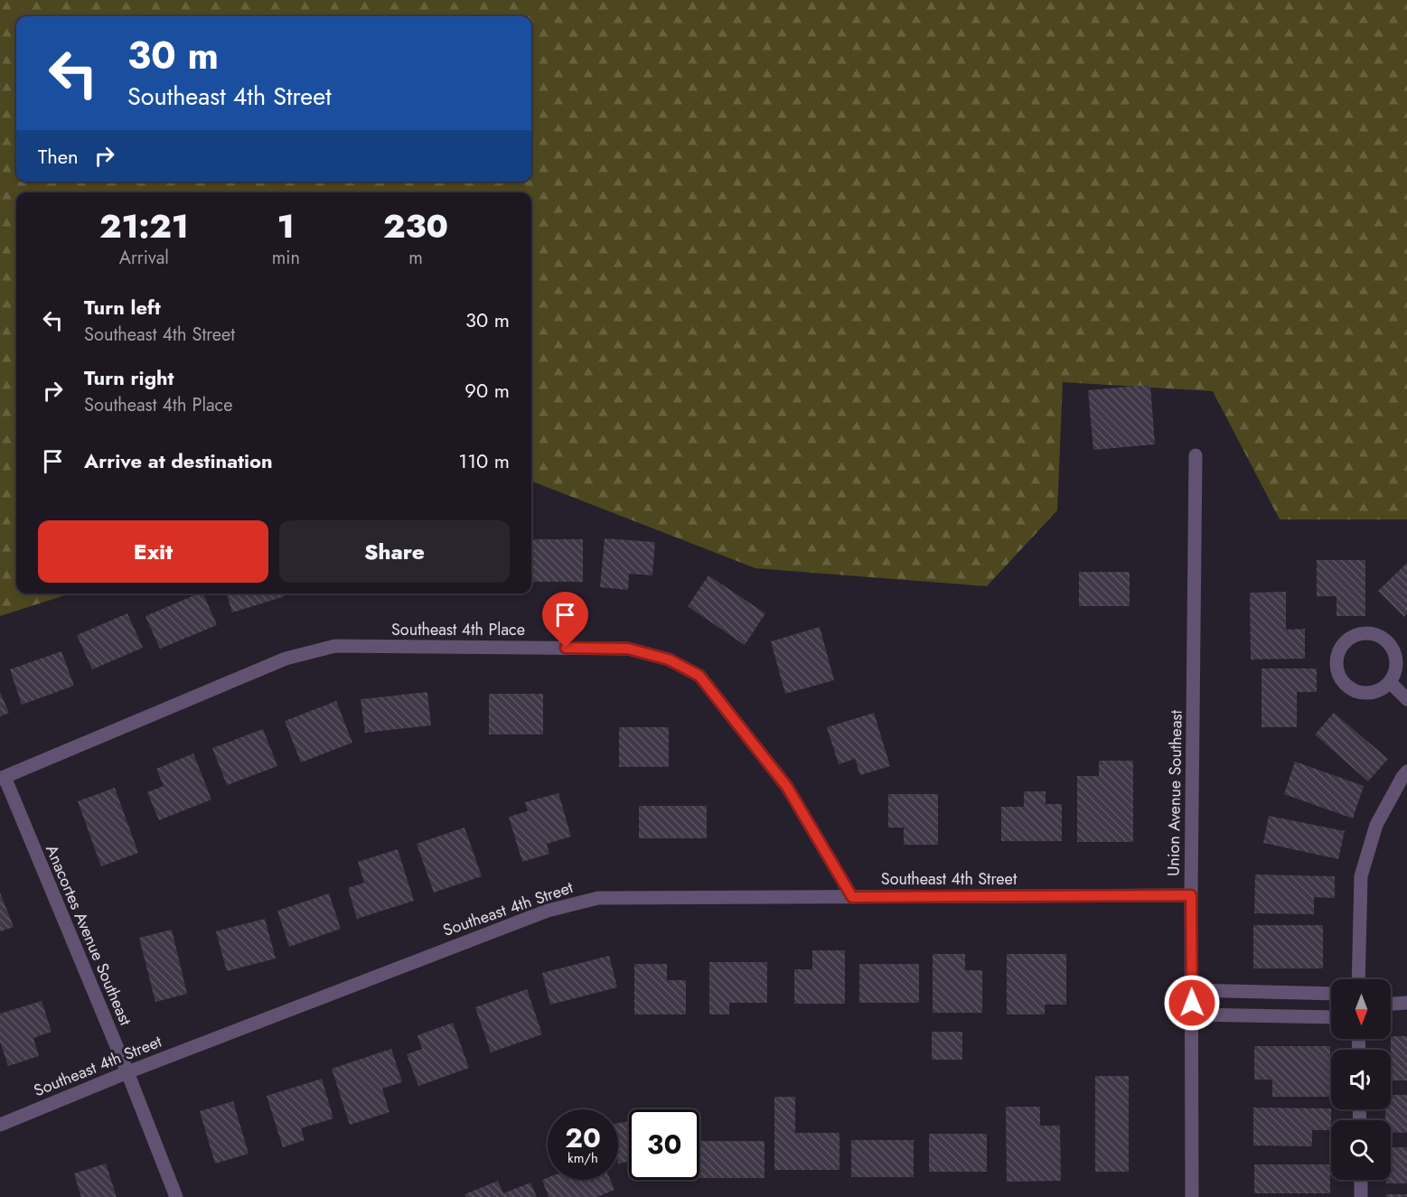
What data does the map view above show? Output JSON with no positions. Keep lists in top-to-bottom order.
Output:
{
  "streets": {
    "street": [
      "Southeast 4th Place",
      "Union Avenue Southeast",
      "Southeast 4th Street",
      "Anacortes Avenue Southeast"
    ]
  },
  "crossings": [
    ["Southeast 4th Place", "Southeast 4th Street"],
    ["Southeast 4th Place", "Anacortes Avenue Southeast"],
    ["Union Avenue Southeast", "Southeast 4th Street"],
    ["Southeast 4th Street", "Anacortes Avenue Southeast"]
  ],
  "north": "bottom",
  "page": {
    "turn": ["30 m", "Southeast 4th Street"],
    "then": "Then",
    "eta": [
      "21:21",
      "Arrival",
      "1",
      "min",
      "230",
      "m"
    ],
    "list": [
      {
        "name": "Turn left",
        "note": "Southeast 4th Street",
        "value": "30 m"
      },
      {
        "name": "Turn right",
        "note": "Southeast 4th Place",
        "value": "90 m"
      },
      {
        "name": "Arrive at destination",
        "value": "110 m"
      }
    ],
    "buttons": ["Exit", "Share"],
    "speed": "20 km/h",
    "limit": "30"
  }
}
